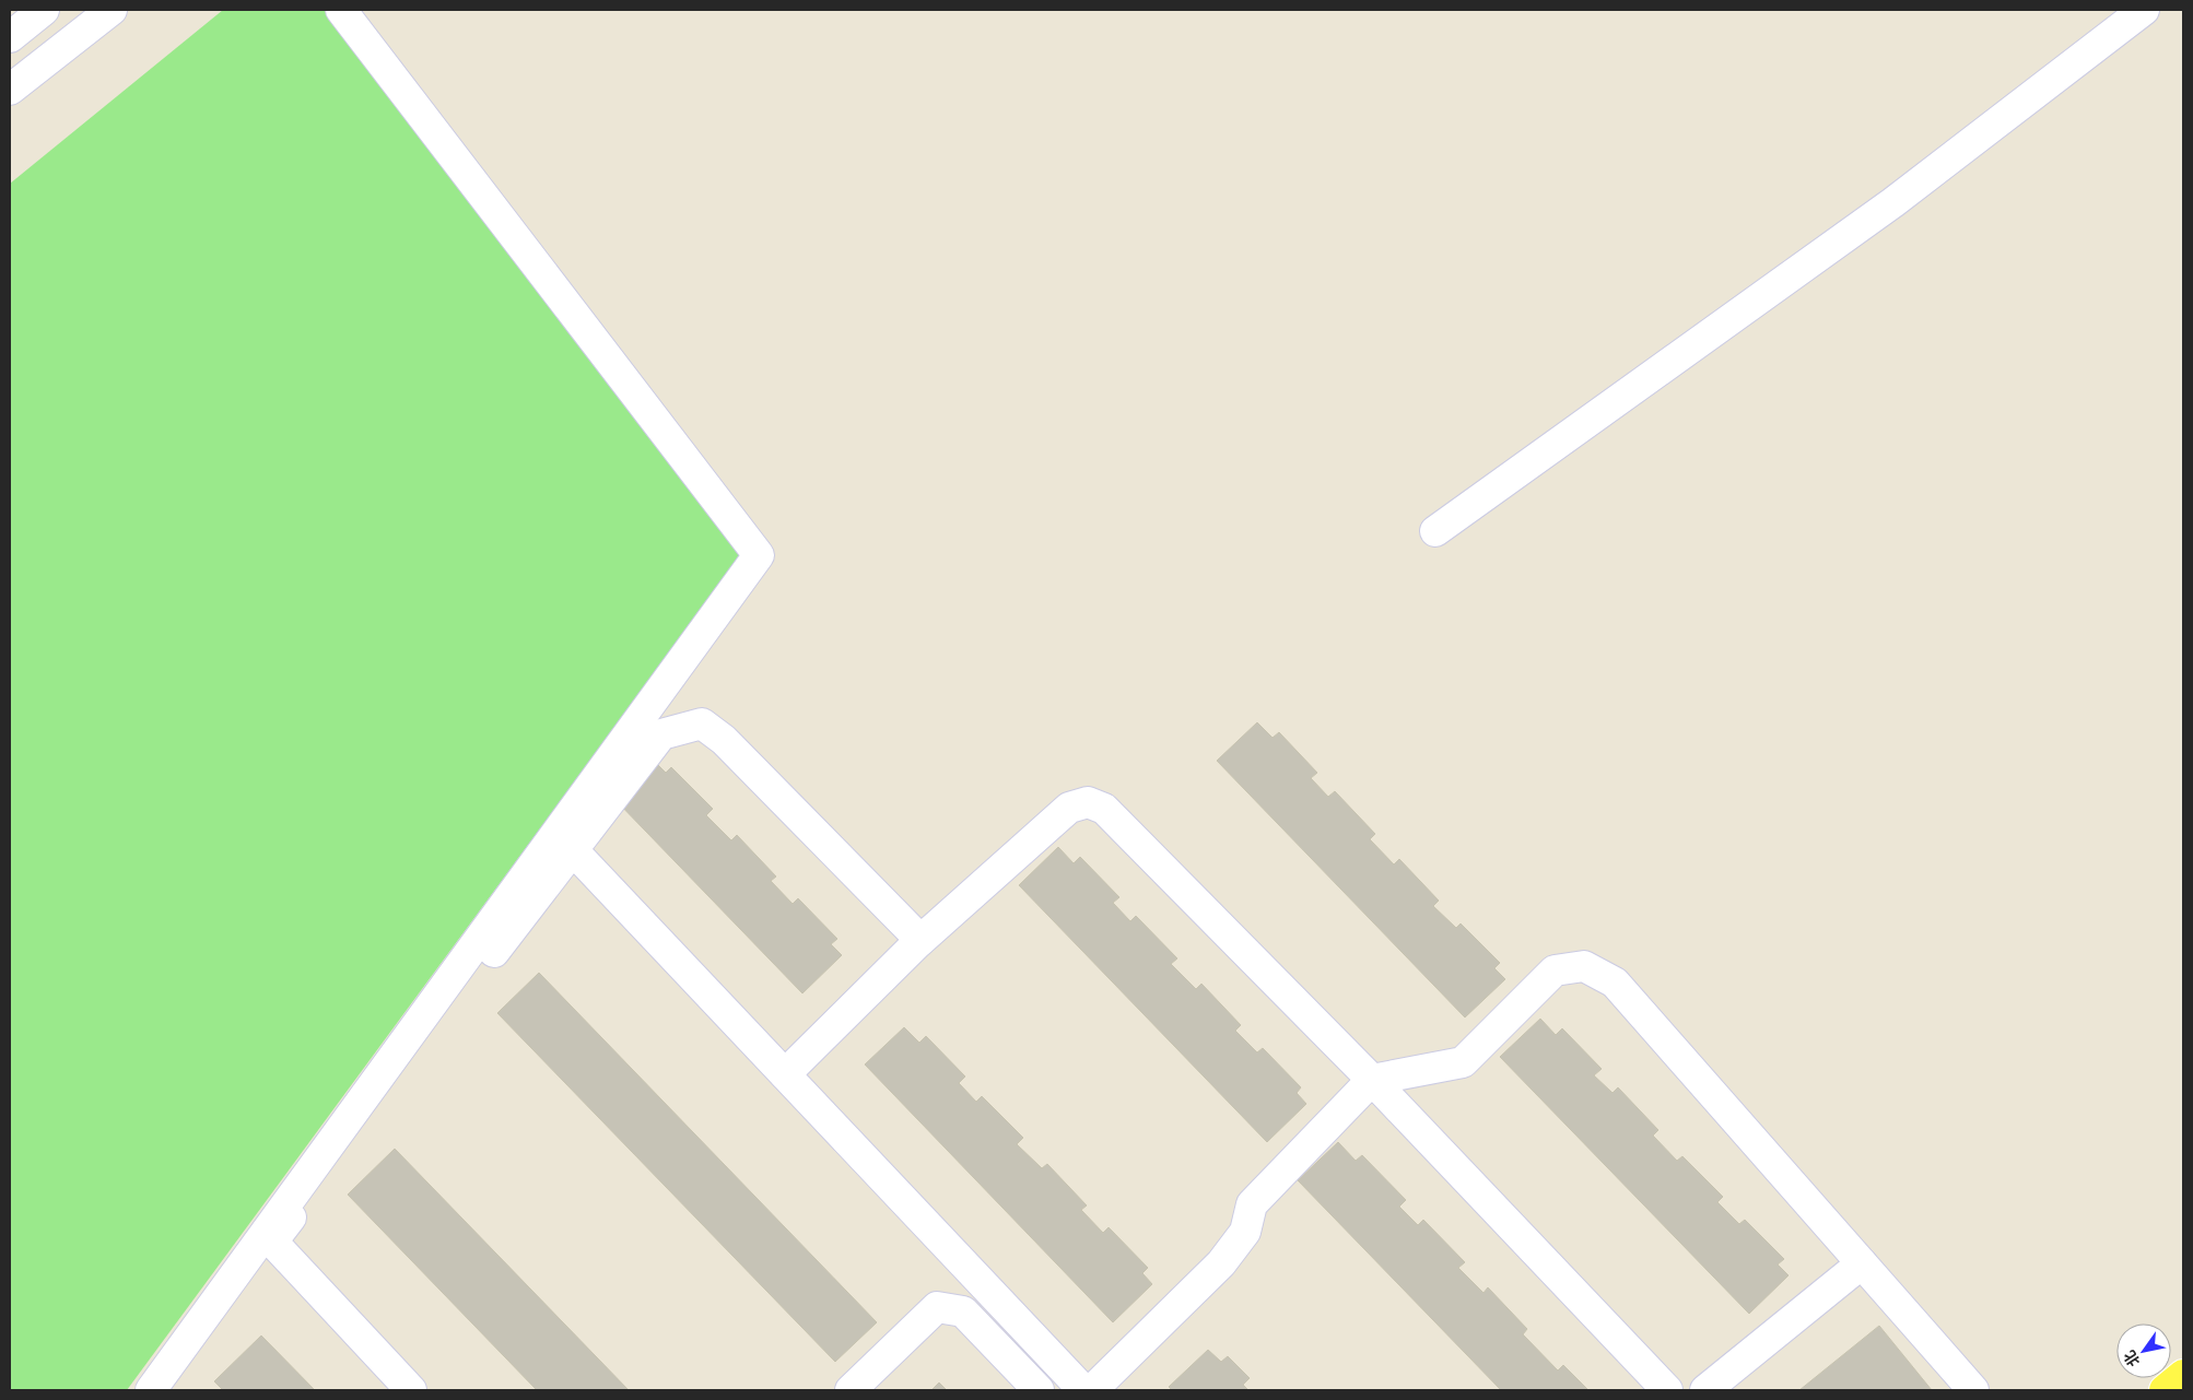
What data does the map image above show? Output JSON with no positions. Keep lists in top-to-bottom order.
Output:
{
  "north": "bottom left"
}
